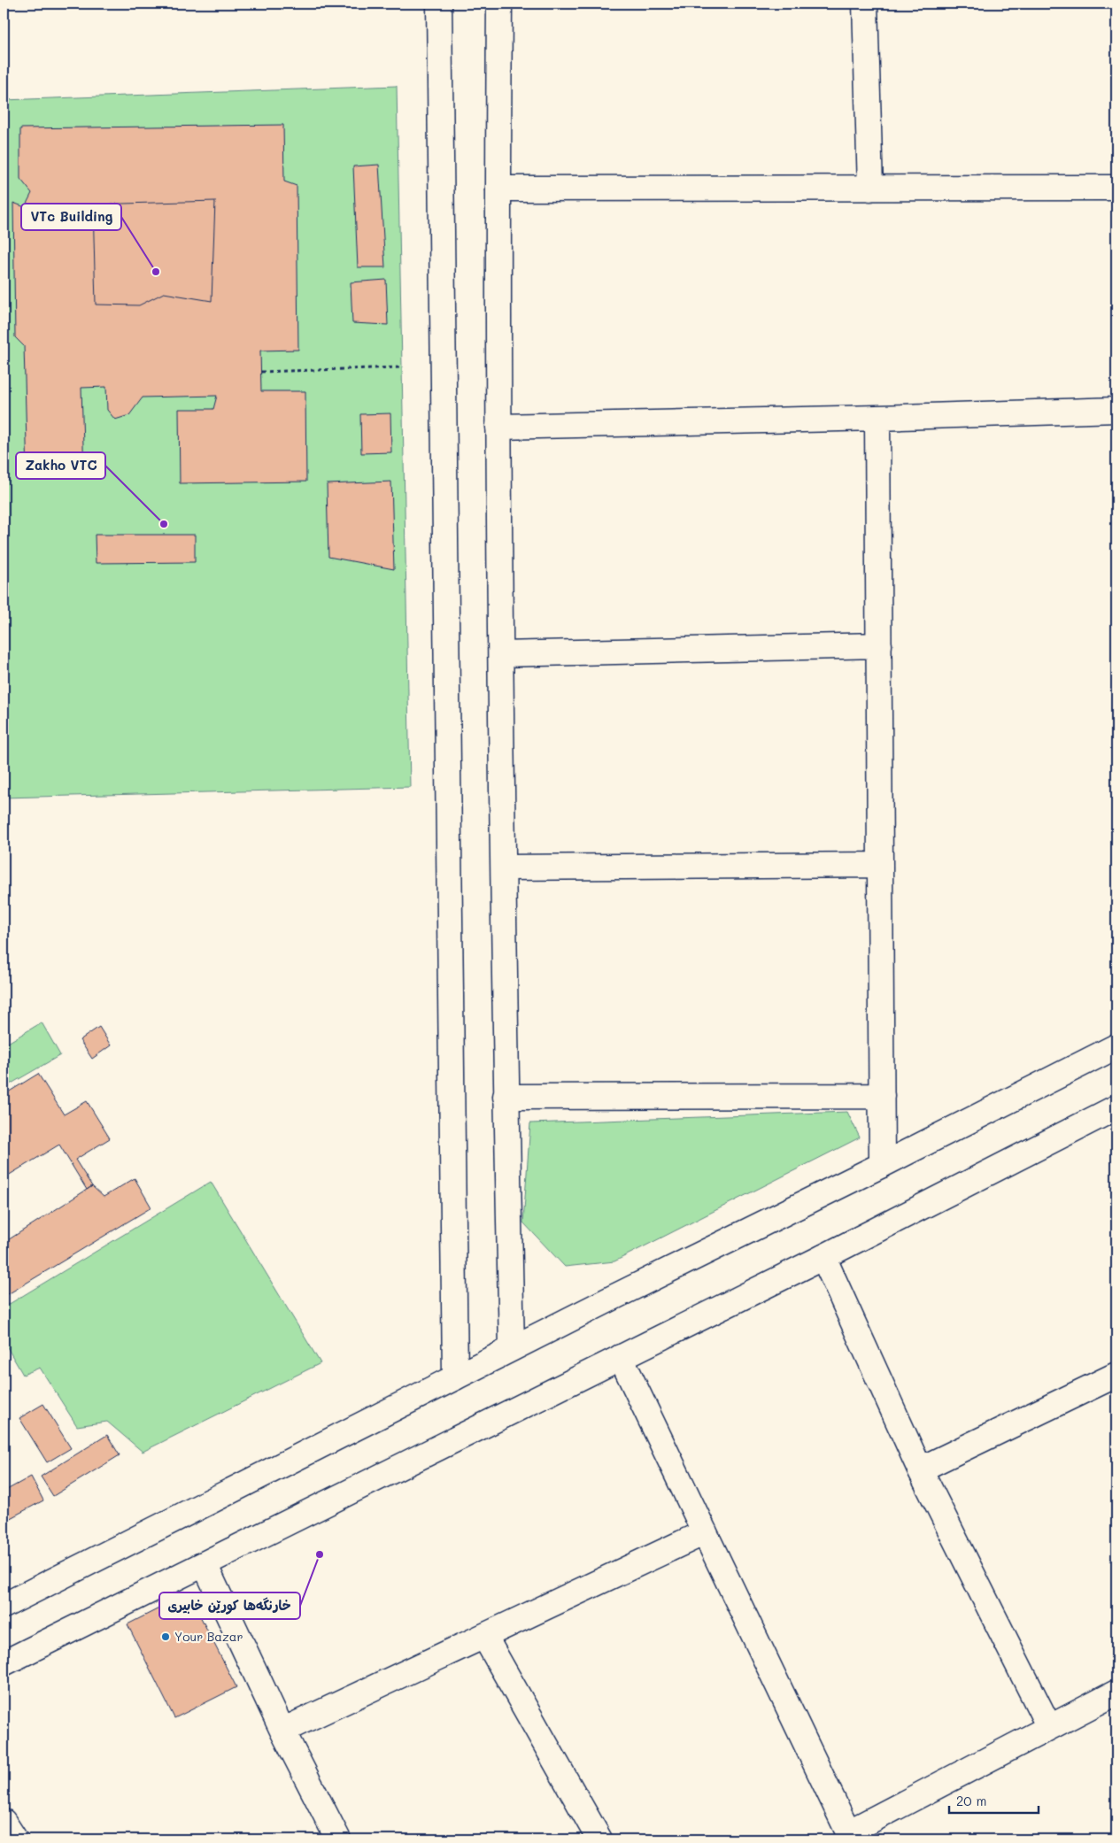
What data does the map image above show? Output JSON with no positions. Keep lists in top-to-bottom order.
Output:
{
  "places": [
    "VTc Building",
    "Zakho VTC",
    "خارنگه‌ها كورێن خابيرى",
    "Your Bazar"
  ],
  "scale_bar": "20 m"
}
